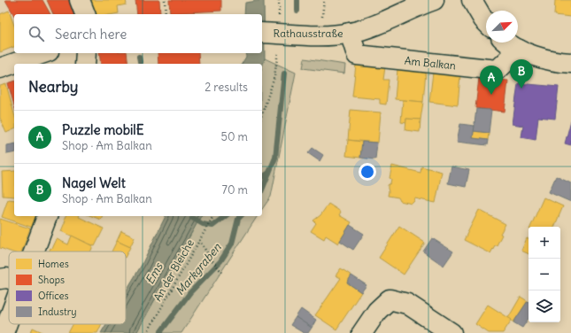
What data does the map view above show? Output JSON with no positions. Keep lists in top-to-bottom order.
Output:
{
  "streets": {
    "street": ["Rathausstraße", "Am Balkan"],
    "path": ["An der Bleiche"]
  },
  "crossings": [
    ["Rathausstraße", "Am Balkan"]
  ],
  "water": ["Markgraben", "Ems"],
  "legend": [
    "Homes",
    "Shops",
    "Offices",
    "Industry"
  ],
  "north": "top right",
  "page": {
    "search": "Search here",
    "pins": ["B", "A"],
    "heading": ["Nearby", "2 results"],
    "list": [
      {
        "mark": "A",
        "name": "Puzzle mobilE",
        "note": "Shop · Am Balkan",
        "value": "50 m"
      },
      {
        "mark": "B",
        "name": "Nagel Welt",
        "note": "Shop · Am Balkan",
        "value": "70 m"
      }
    ],
    "map_buttons": ["+", "−"]
  }
}
